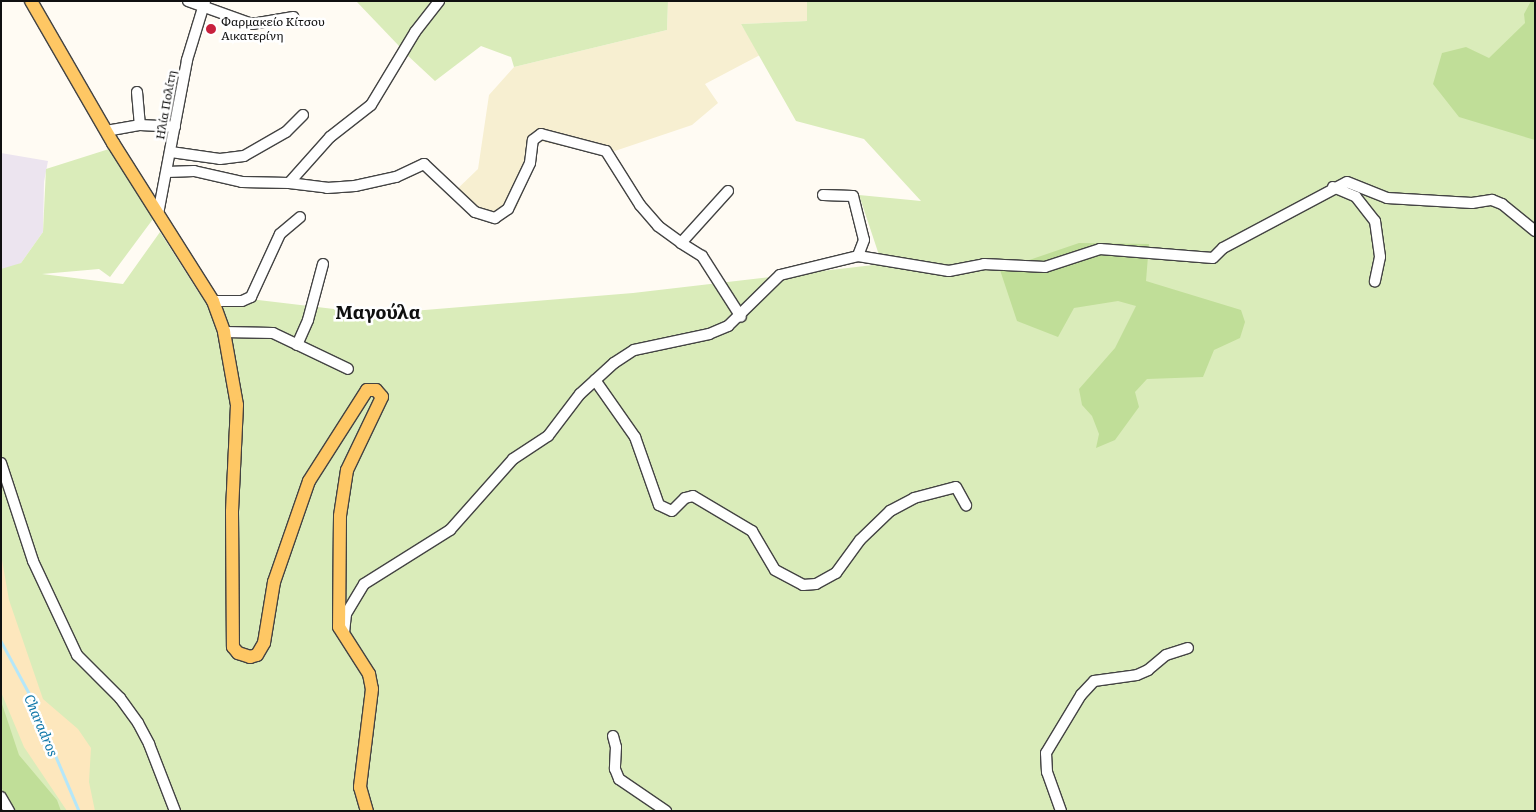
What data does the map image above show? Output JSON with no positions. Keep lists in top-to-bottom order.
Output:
{
  "streets": {
    "street": ["Ηλία Πολίτη"]
  },
  "districts": ["Μαγούλα"],
  "water": ["Charadros"],
  "places": ["Φαρμακείο Κίτσου Αικατερίνη"]
}
